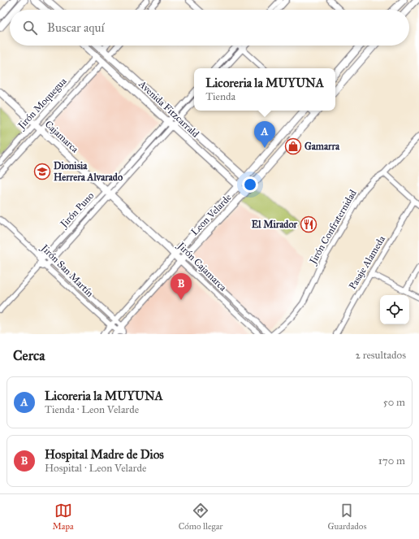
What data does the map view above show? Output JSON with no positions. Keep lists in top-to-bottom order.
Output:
{
  "streets": {
    "street": [
      "Jirón Moquegua",
      "Avenida Fitzcarrald",
      "Cajamarca",
      "Jirón Puno",
      "Leon Velarde",
      "Jirón Confraternidad",
      "Pasaje Alameda",
      "Jirón Cajamarca",
      "Jirón San Martín"
    ]
  },
  "crossings": [
    ["Jirón Moquegua", "Avenida Fitzcarrald"],
    ["Jirón Moquegua", "Cajamarca"],
    ["Avenida Fitzcarrald", "Jirón Puno"],
    ["Avenida Fitzcarrald", "Leon Velarde"],
    ["Cajamarca", "Jirón Puno"],
    ["Cajamarca", "Jirón Cajamarca"],
    ["Jirón Puno", "Jirón San Martín"],
    ["Leon Velarde", "Jirón Cajamarca"],
    ["Leon Velarde", "Jirón San Martín"]
  ],
  "places": {
    "shop": ["Gamarra"],
    "school or university": ["Dionisia Herrera Alvarado"],
    "restaurant": ["El Mirador"]
  },
  "page": {
    "search": "Buscar aquí",
    "popup": ["Licoreria la MUYUNA", "Tienda"],
    "pins": ["A", "B"],
    "heading": ["Cerca", "2 resultados"],
    "list": [
      {
        "mark": "A",
        "name": "Licoreria la MUYUNA",
        "note": "Tienda · Leon Velarde",
        "value": "50 m"
      },
      {
        "mark": "B",
        "name": "Hospital Madre de Dios",
        "note": "Hospital · Leon Velarde",
        "value": "170 m"
      }
    ],
    "nav": ["Mapa", "Cómo llegar", "Guardados"]
  }
}
